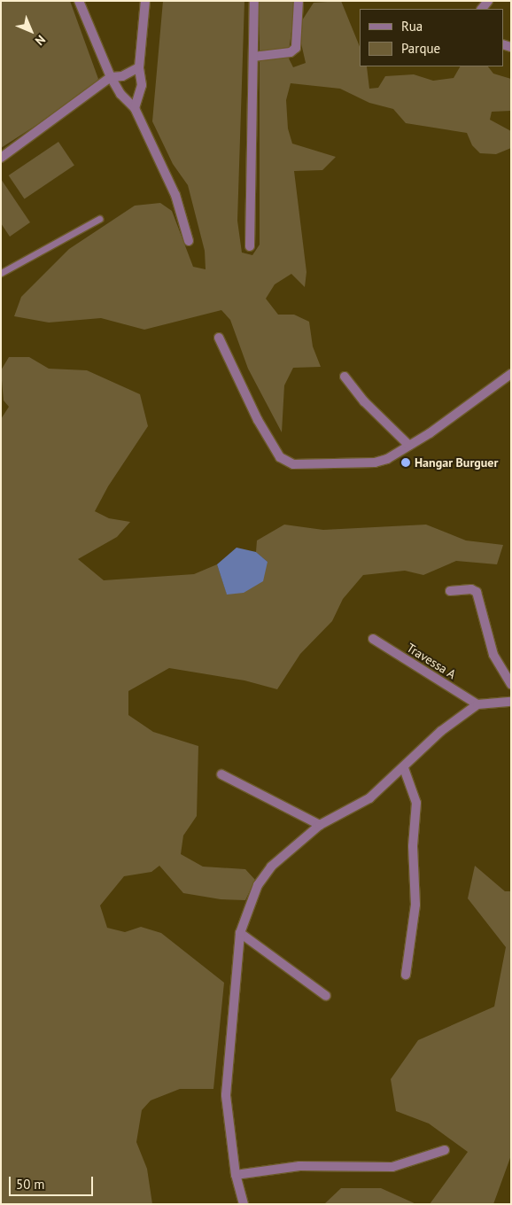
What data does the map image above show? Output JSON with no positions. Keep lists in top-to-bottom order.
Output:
{
  "streets": {
    "street": ["Travessa A"]
  },
  "places": ["Hangar Burguer"],
  "legend": ["Rua", "Parque"],
  "scale_bar": "50 m",
  "north": "bottom right"
}
